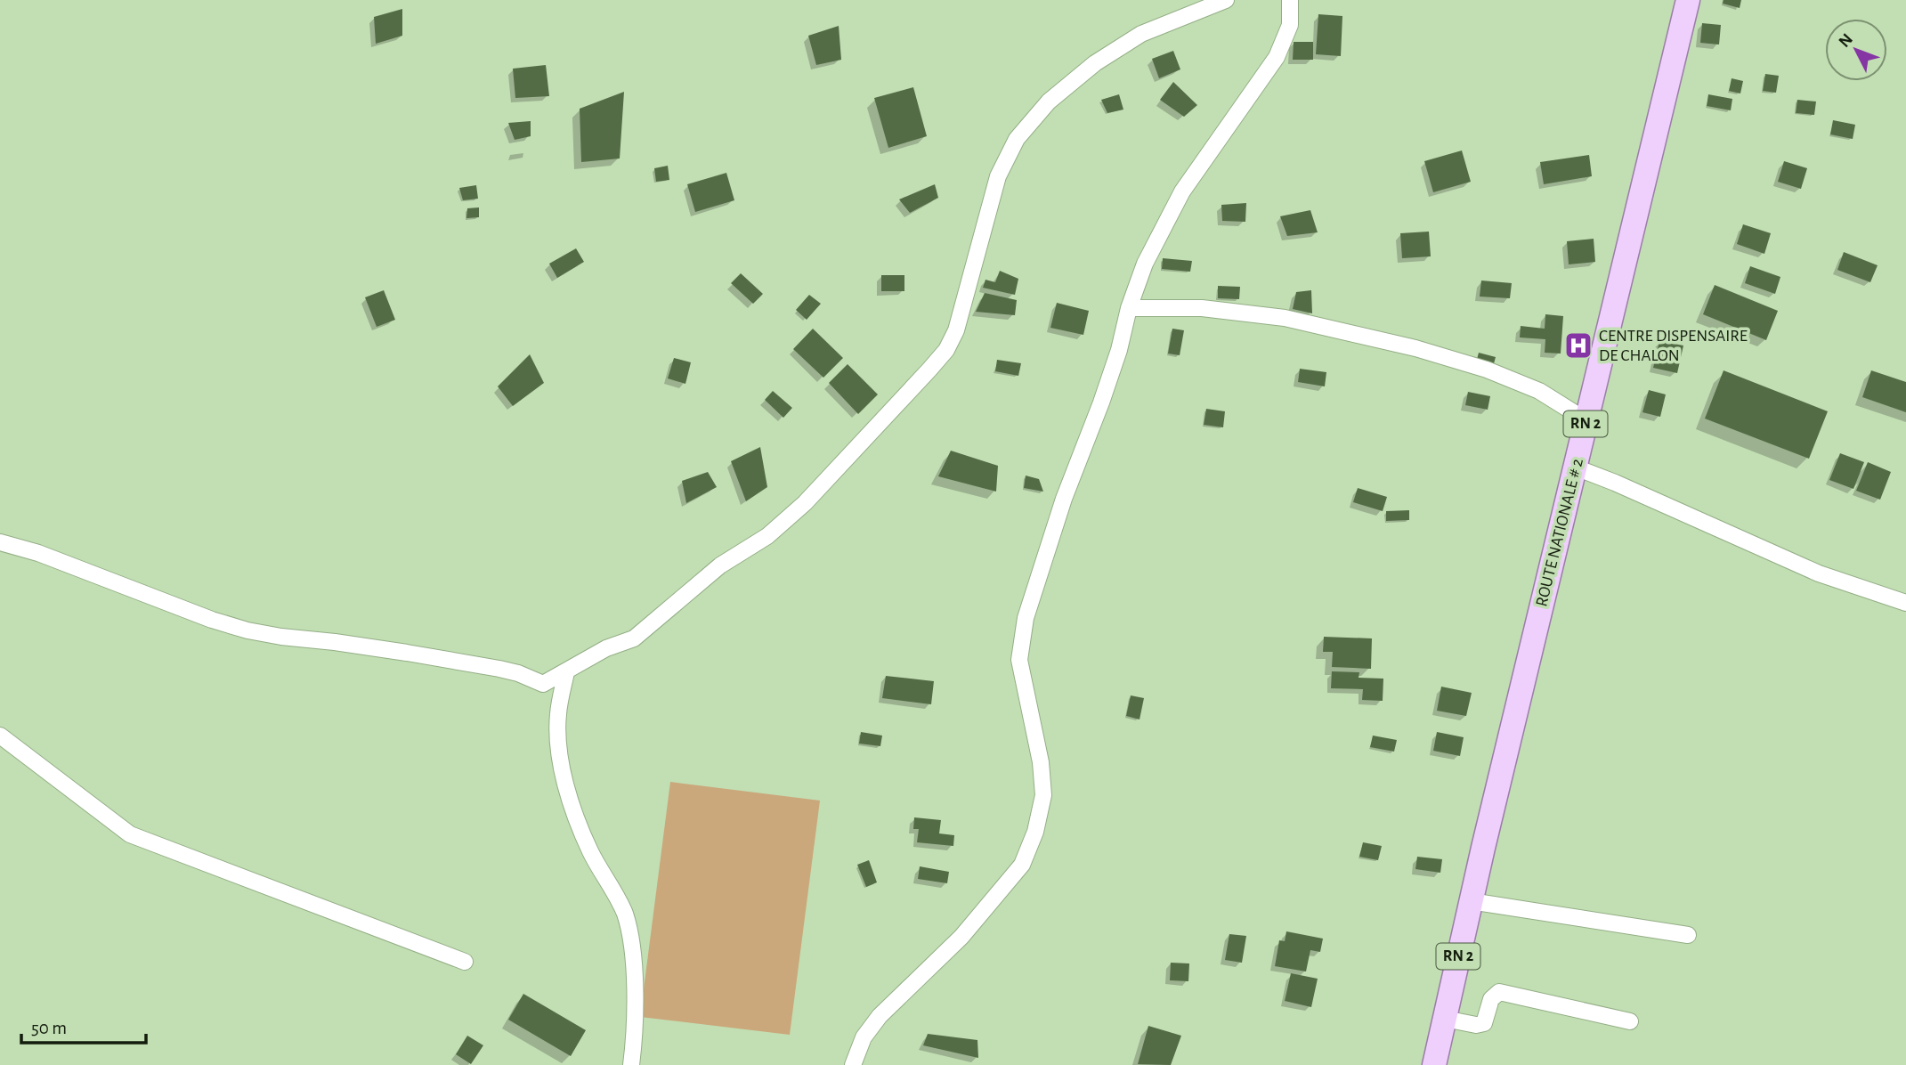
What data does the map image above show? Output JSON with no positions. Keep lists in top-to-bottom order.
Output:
{
  "streets": {
    "main road": ["RN 2", "ROUTE NATIONALE # 2"]
  },
  "places": {
    "hospital": ["CENTRE DISPENSAIRE DE CHALON"]
  },
  "scale_bar": "50 m",
  "north": "top left"
}
